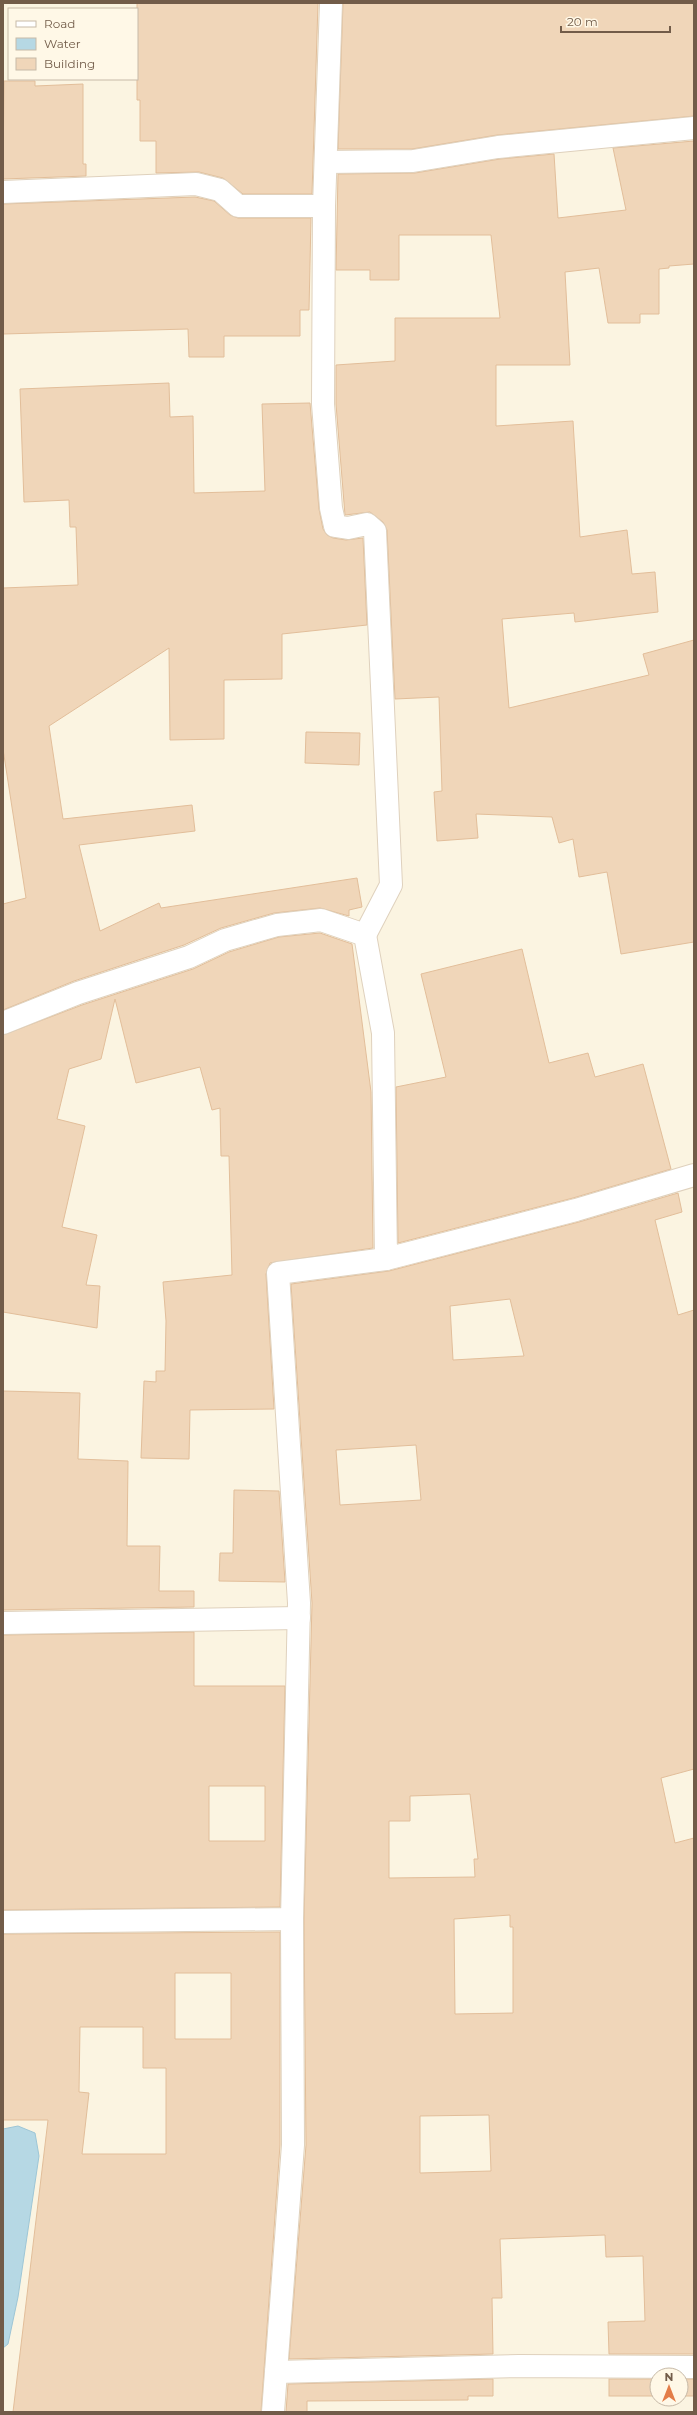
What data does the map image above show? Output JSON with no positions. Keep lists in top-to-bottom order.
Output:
{
  "legend": ["Road", "Water", "Building"],
  "scale_bar": "20 m",
  "north": "top"
}
